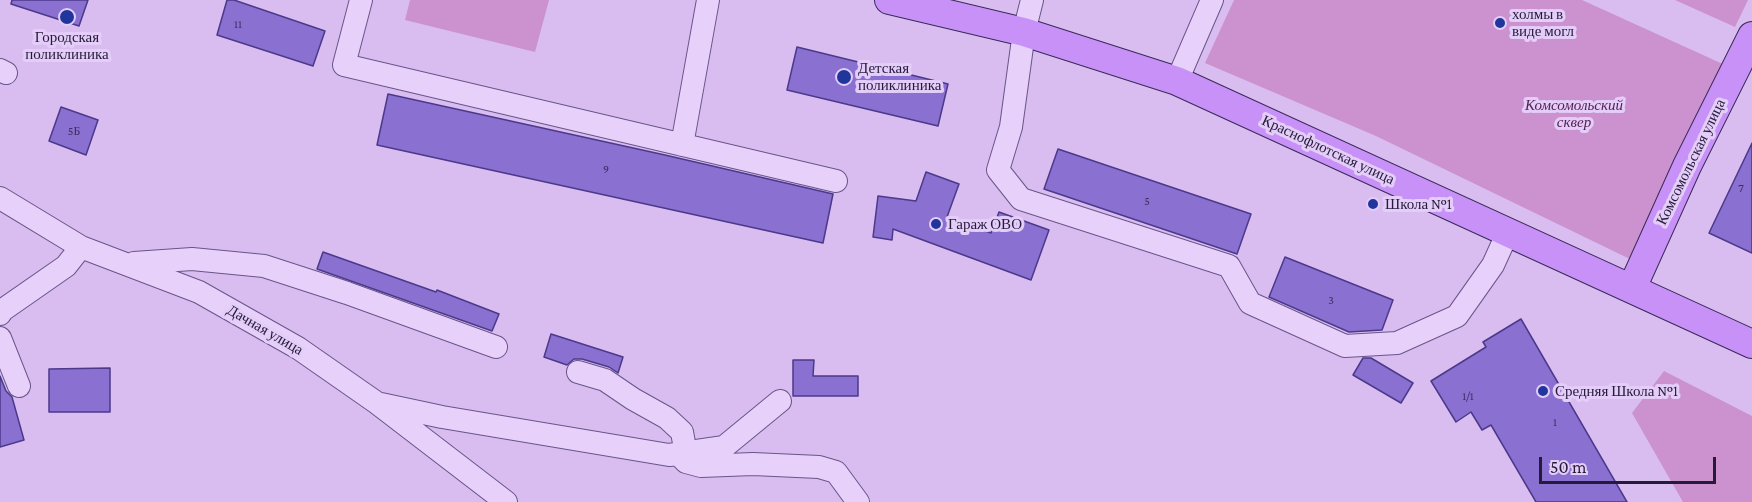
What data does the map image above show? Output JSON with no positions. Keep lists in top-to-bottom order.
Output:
{
  "streets": {
    "main road": ["Краснофлотская улица", "Комсомольская улица"],
    "street": ["Дачная улица"]
  },
  "crossings": [
    ["Краснофлотская улица", "Комсомольская улица"]
  ],
  "parks": ["Комсомольский сквер"],
  "places": [
    "Городская поликлиника",
    "холмы в виде могл",
    "Детская поликлиника",
    "Школа №1",
    "Гараж ОВО",
    "Средняя Школа №1"
  ],
  "house_numbers": [
    "11",
    "5Б",
    "9",
    "7",
    "5",
    "3",
    "1/1",
    "1"
  ],
  "scale_bar": "50 m"
}
